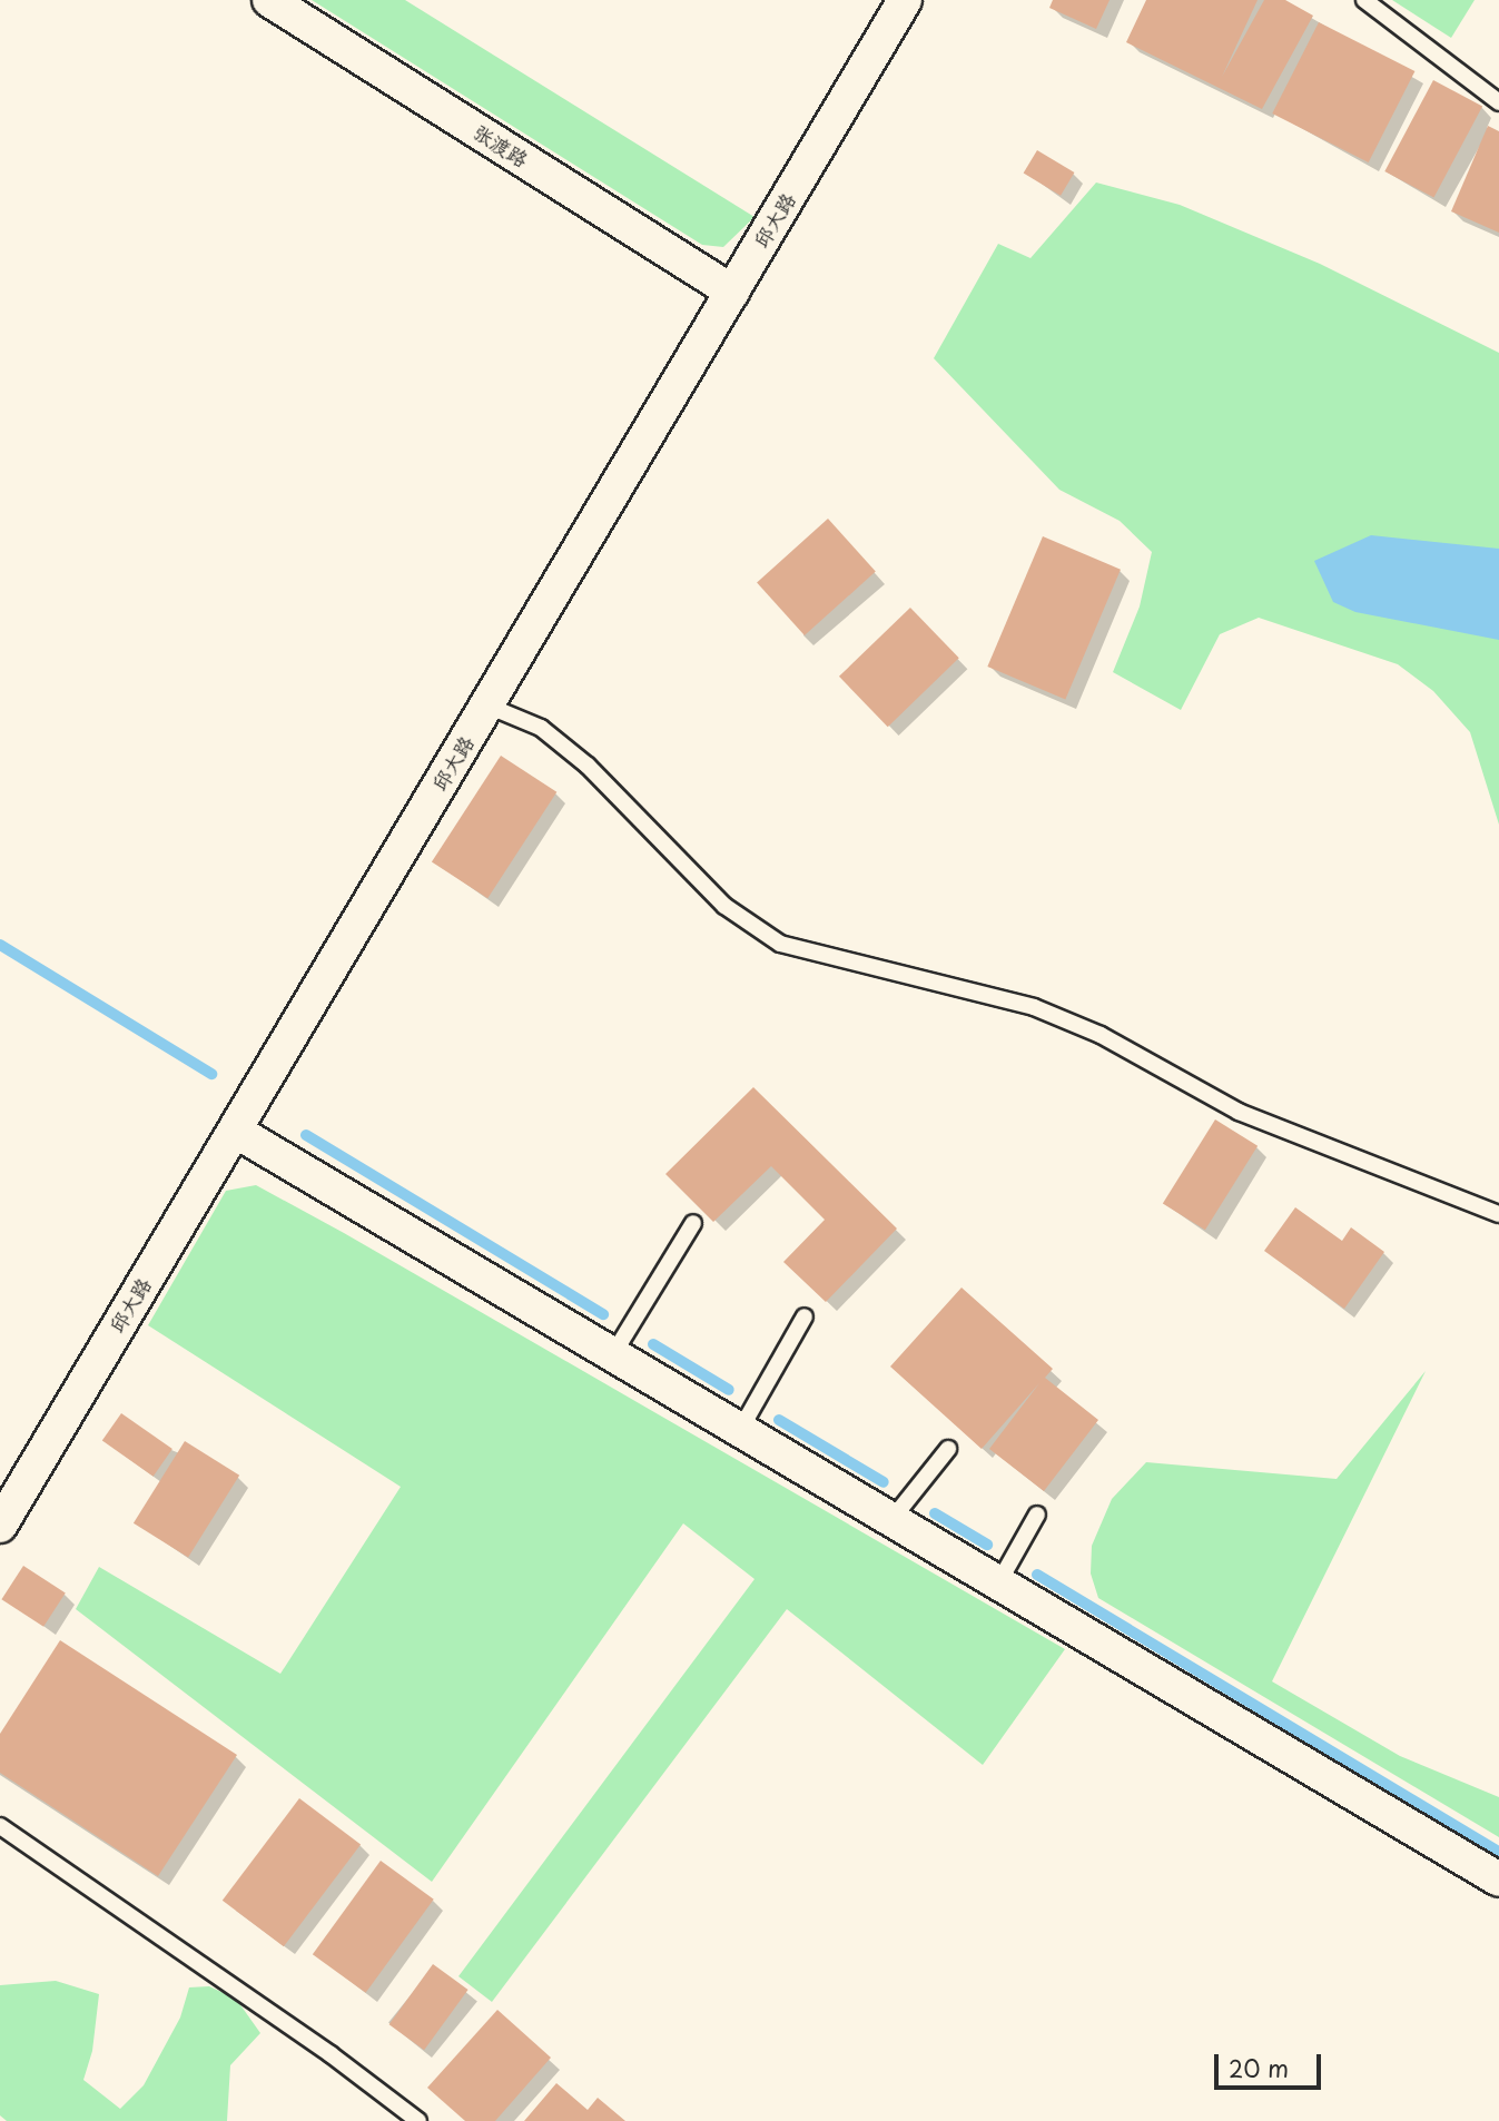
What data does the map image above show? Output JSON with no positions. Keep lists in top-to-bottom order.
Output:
{
  "streets": {
    "street": ["张渡路", "邱大路"]
  },
  "crossings": [
    ["张渡路", "邱大路"]
  ],
  "scale_bar": "20 m"
}
